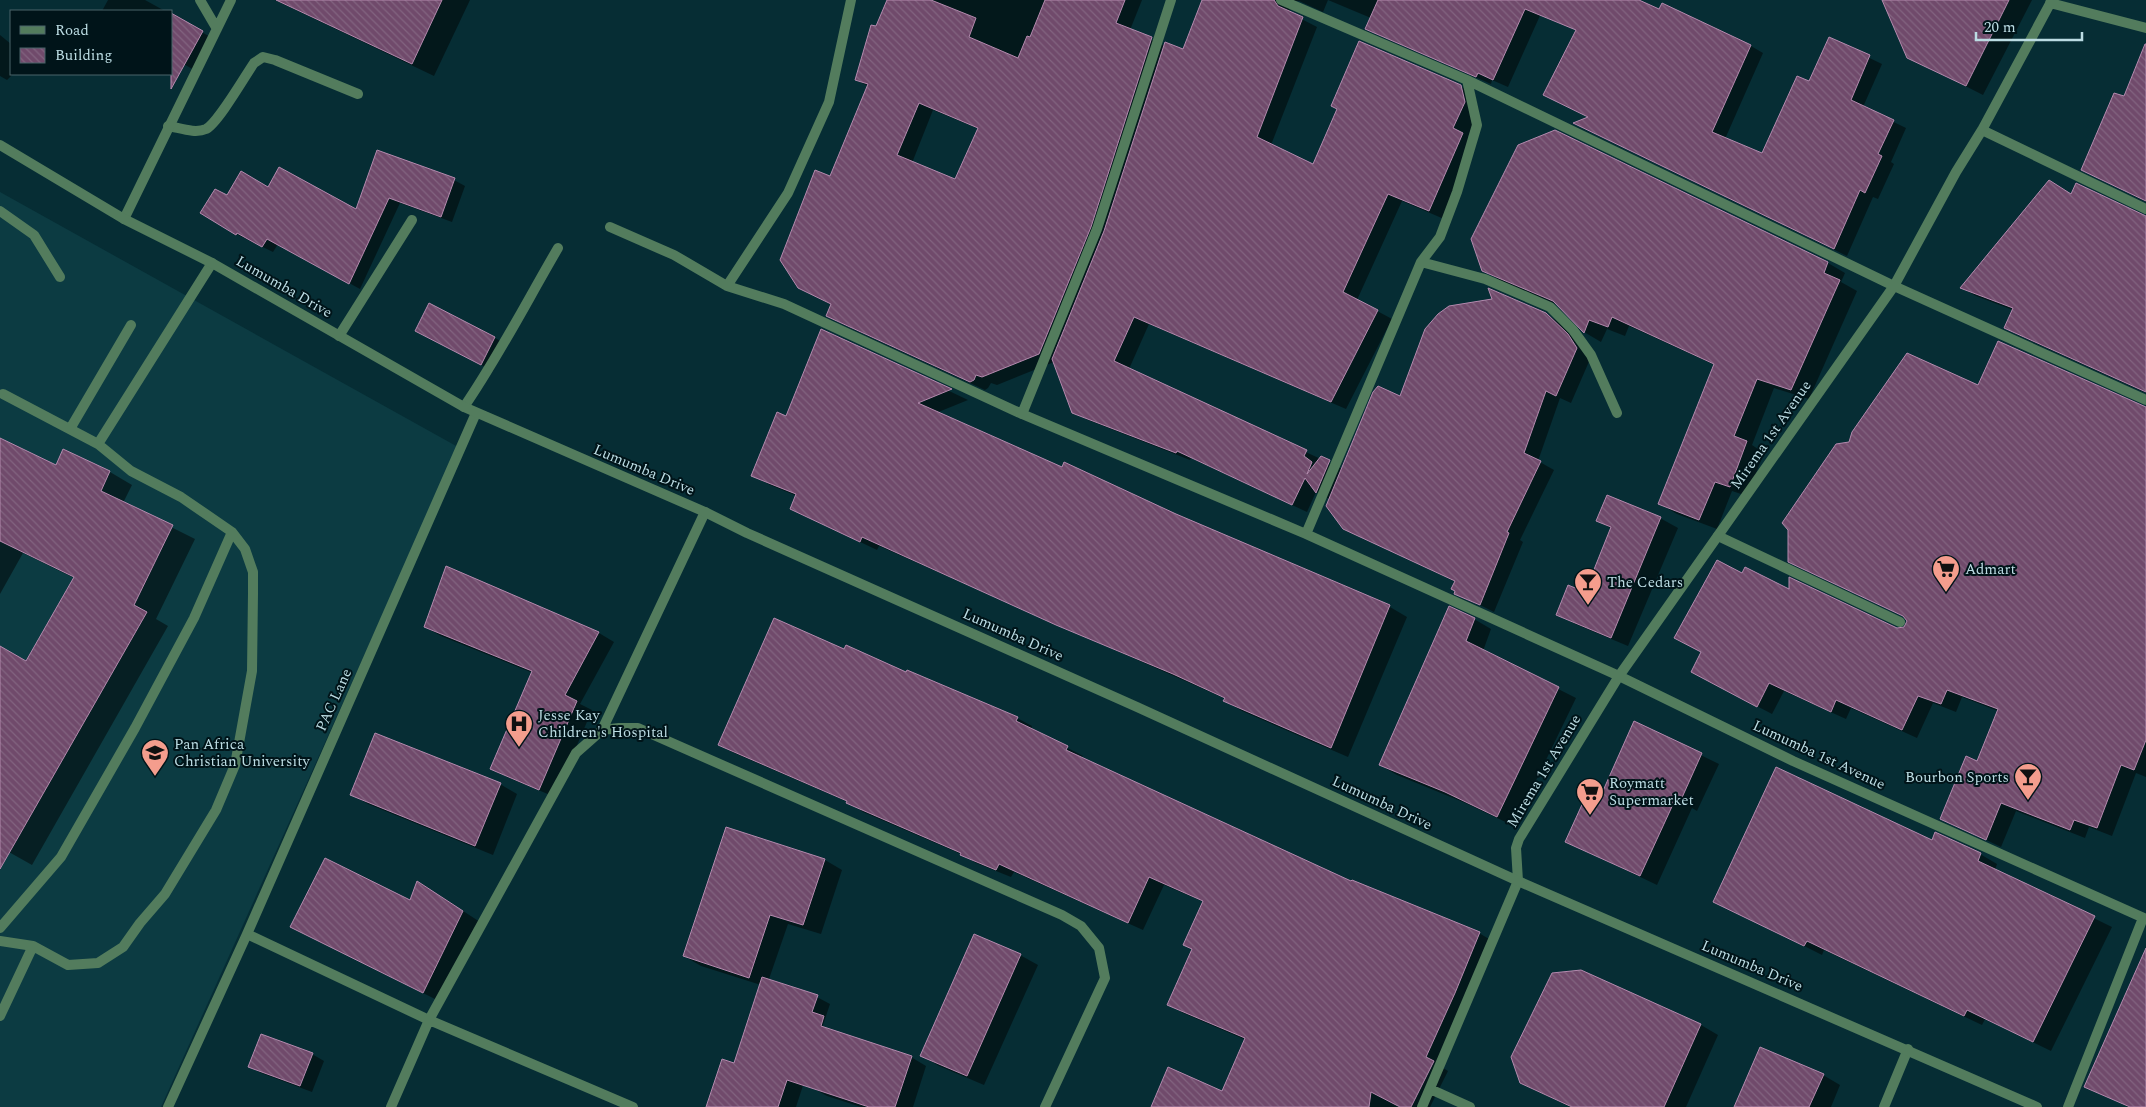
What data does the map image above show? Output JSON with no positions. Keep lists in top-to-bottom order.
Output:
{
  "streets": {
    "street": [
      "Lumumba Drive",
      "Mirema 1st Avenue",
      "PAC Lane",
      "Lumumba 1st Avenue"
    ]
  },
  "crossings": [
    ["Lumumba Drive", "Mirema 1st Avenue"],
    ["Lumumba Drive", "PAC Lane"],
    ["Mirema 1st Avenue", "Lumumba 1st Avenue"]
  ],
  "places": {
    "supermarket": ["Admart", "Roymatt Supermarket"],
    "bar": ["The Cedars", "Bourbon Sports"],
    "hospital": ["Jesse Kay Children's Hospital"],
    "school or university": ["Pan Africa Christian University"]
  },
  "legend": ["Road", "Building"],
  "scale_bar": "20 m"
}
